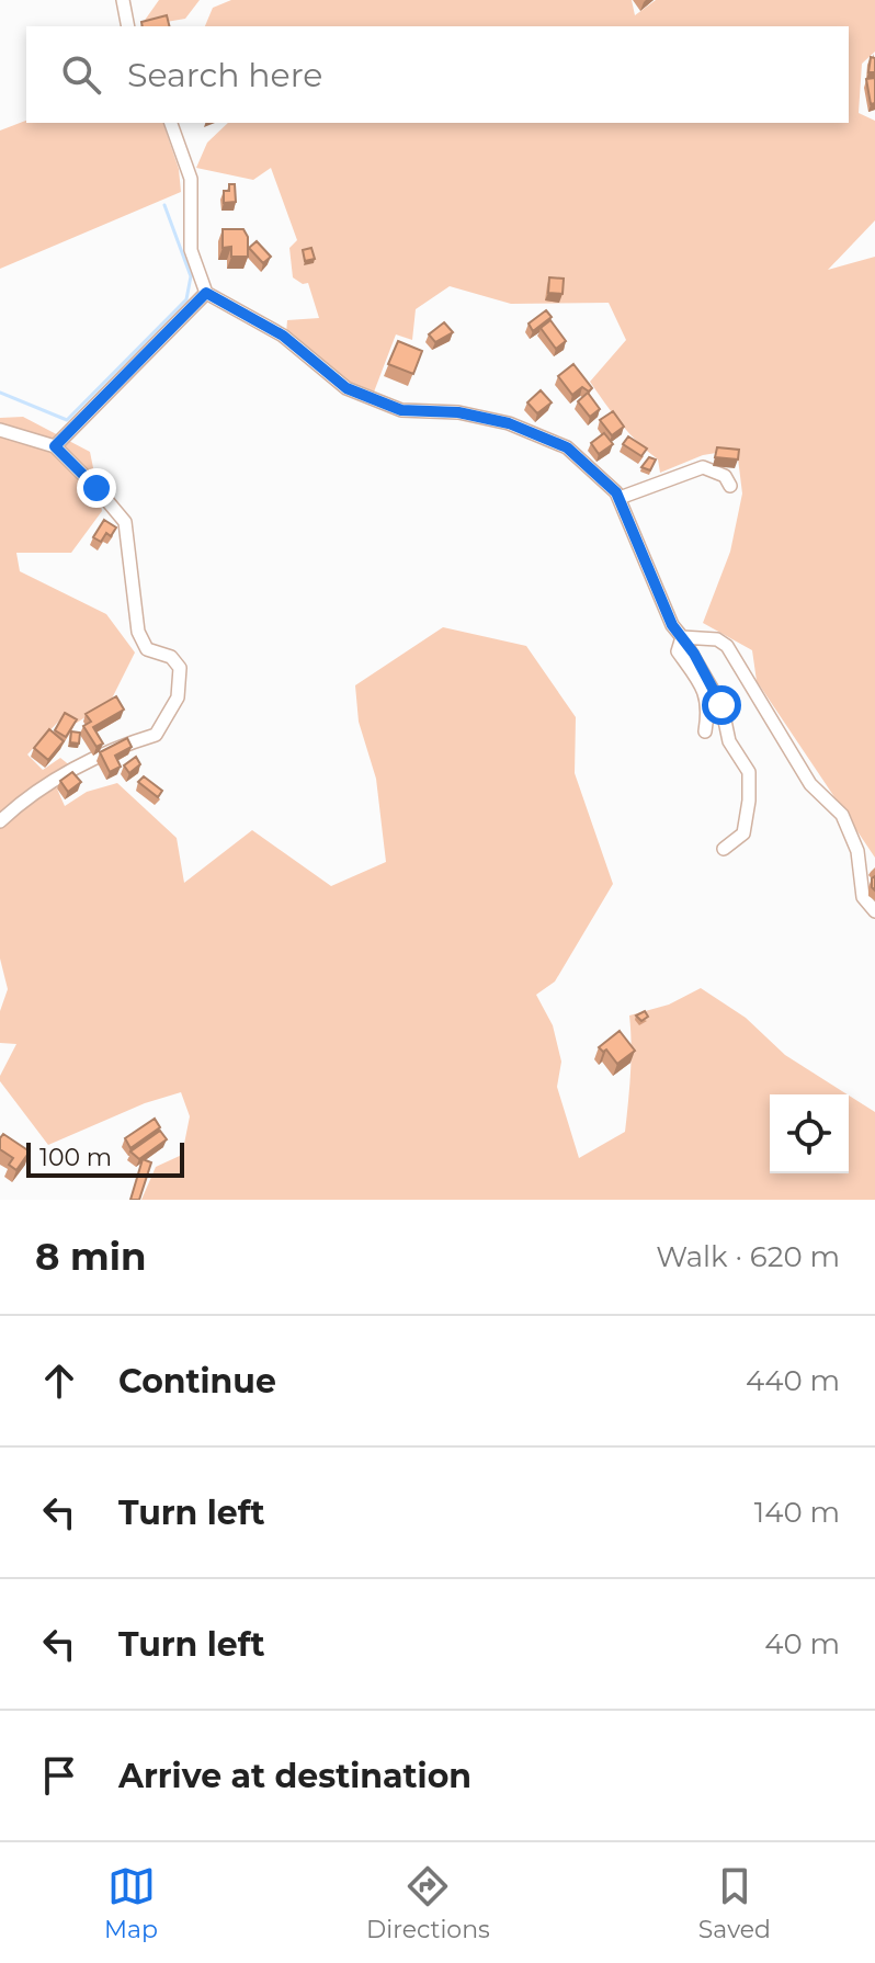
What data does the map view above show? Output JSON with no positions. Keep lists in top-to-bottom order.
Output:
{
  "scale_bar": "100 m",
  "page": {
    "search": "Search here",
    "scale": "100 m",
    "heading": ["8 min", "Walk · 620 m"],
    "list": [
      ["Continue", "440 m"],
      ["Turn left", "140 m"],
      ["Turn left", "40 m"],
      "Arrive at destination"
    ],
    "nav": ["Map", "Directions", "Saved"]
  }
}
